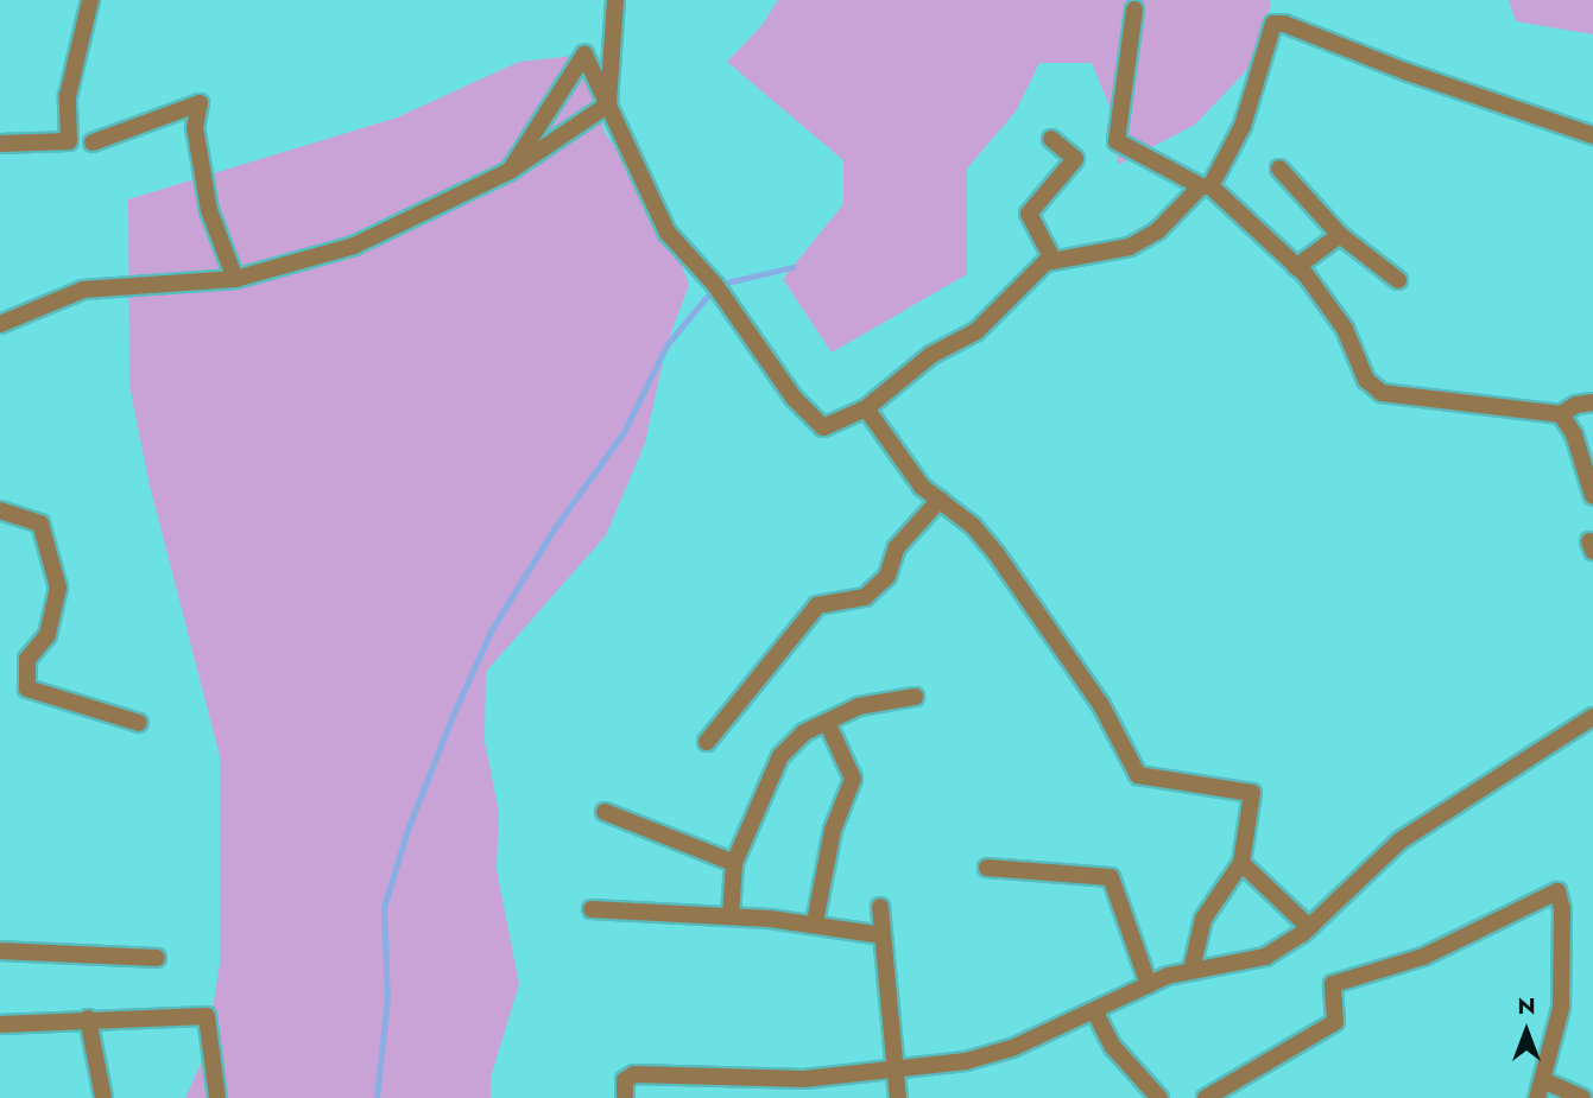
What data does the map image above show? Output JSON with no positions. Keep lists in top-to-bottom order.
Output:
{
  "north": "top"
}
